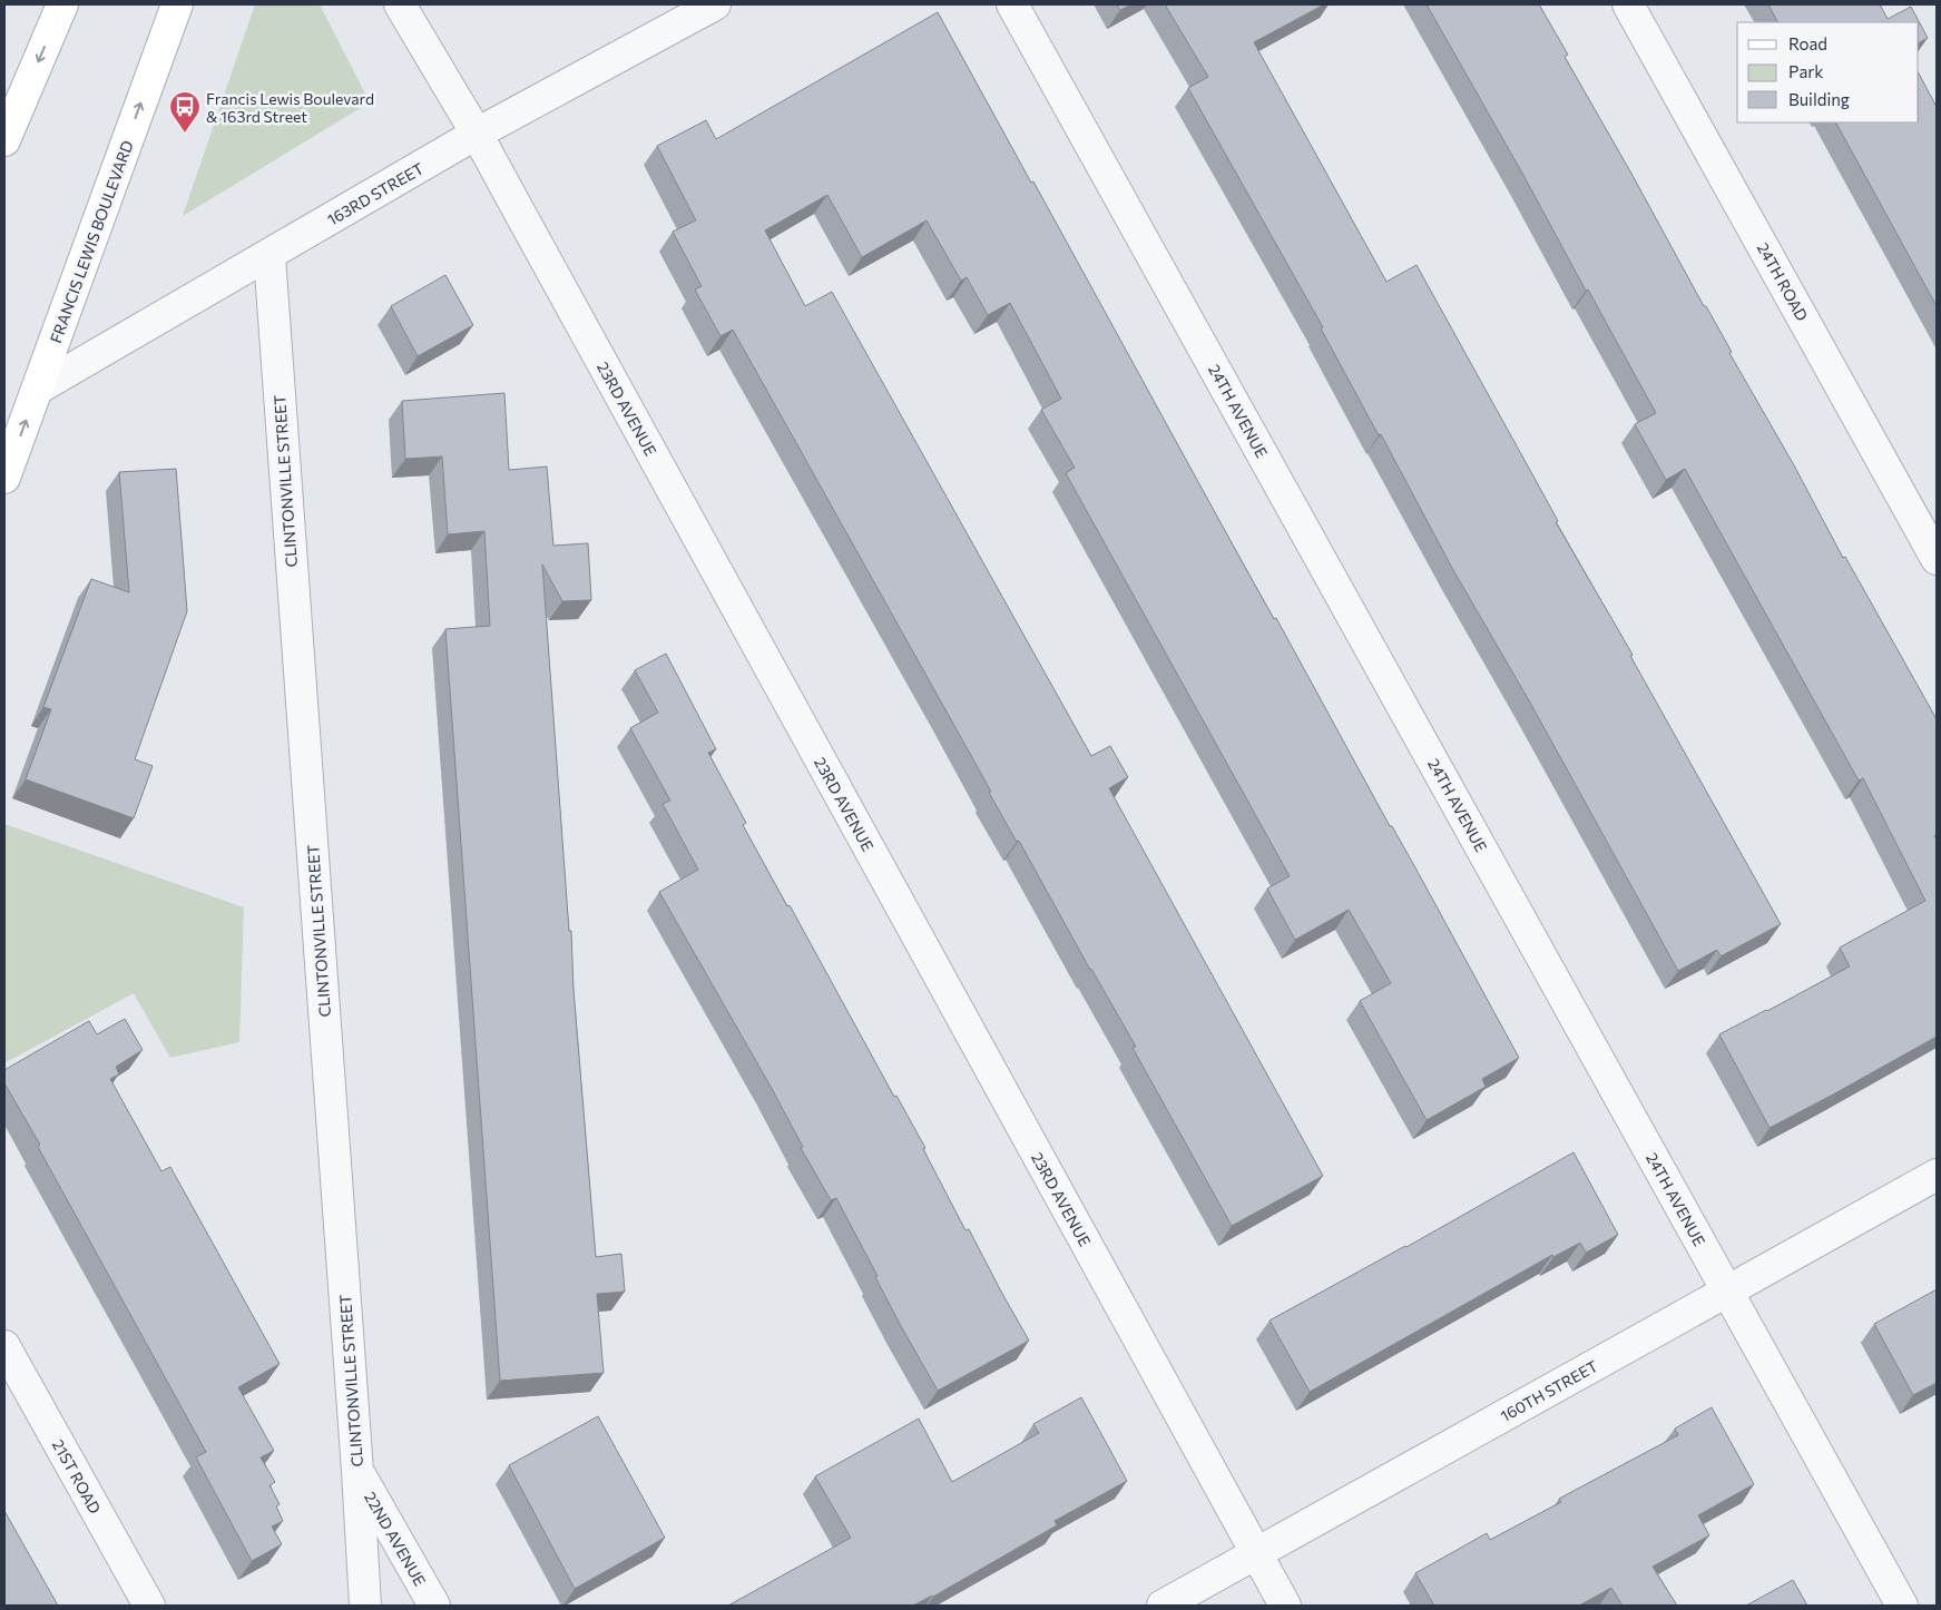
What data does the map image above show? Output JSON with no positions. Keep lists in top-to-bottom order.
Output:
{
  "streets": {
    "main road": ["FRANCIS LEWIS BOULEVARD"],
    "street": [
      "163RD STREET",
      "24TH ROAD",
      "23RD AVENUE",
      "24TH AVENUE",
      "CLINTONVILLE STREET",
      "160TH STREET",
      "21ST ROAD",
      "22ND AVENUE"
    ]
  },
  "crossings": [
    ["163RD STREET", "FRANCIS LEWIS BOULEVARD"],
    ["163RD STREET", "23RD AVENUE"],
    ["163RD STREET", "CLINTONVILLE STREET"],
    ["23RD AVENUE", "160TH STREET"],
    ["24TH AVENUE", "160TH STREET"],
    ["CLINTONVILLE STREET", "22ND AVENUE"]
  ],
  "one_way": ["FRANCIS LEWIS BOULEVARD"],
  "places": {
    "bus stop": ["Francis Lewis Boulevard & 163rd Street"]
  },
  "legend": ["Road", "Park", "Building"]
}
